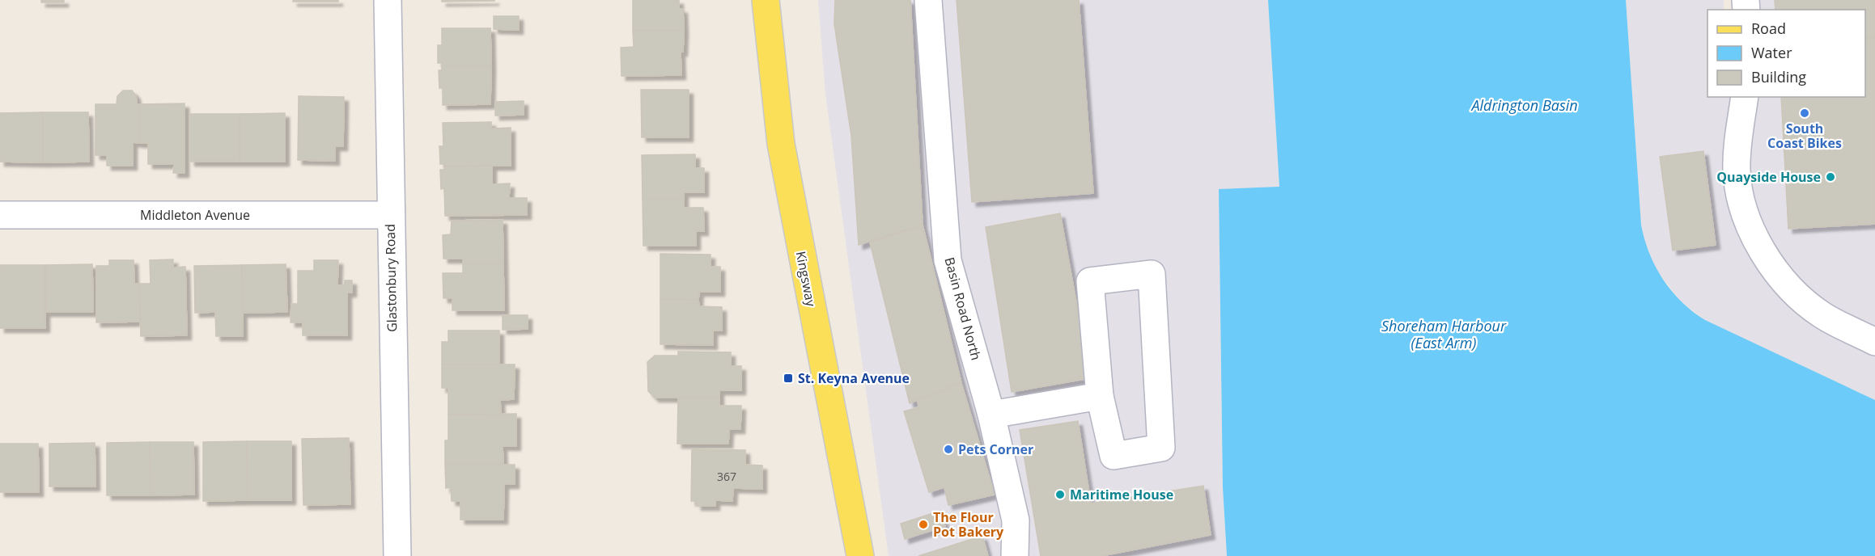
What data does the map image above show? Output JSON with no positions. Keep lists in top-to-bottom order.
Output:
{
  "streets": {
    "main road": ["Kingsway"],
    "street": ["Middleton Avenue", "Glastonbury Road", "Basin Road North"]
  },
  "crossings": [
    ["Middleton Avenue", "Glastonbury Road"]
  ],
  "water": ["Aldrington Basin", "Shoreham Harbour (East Arm)"],
  "places": {
    "other": [
      "South Coast Bikes",
      "Quayside House",
      "Pets Corner",
      "Maritime House",
      "The Flour Pot Bakery"
    ],
    "transit": ["St. Keyna Avenue"]
  },
  "house_numbers": ["367"],
  "legend": ["Road", "Water", "Building"]
}
